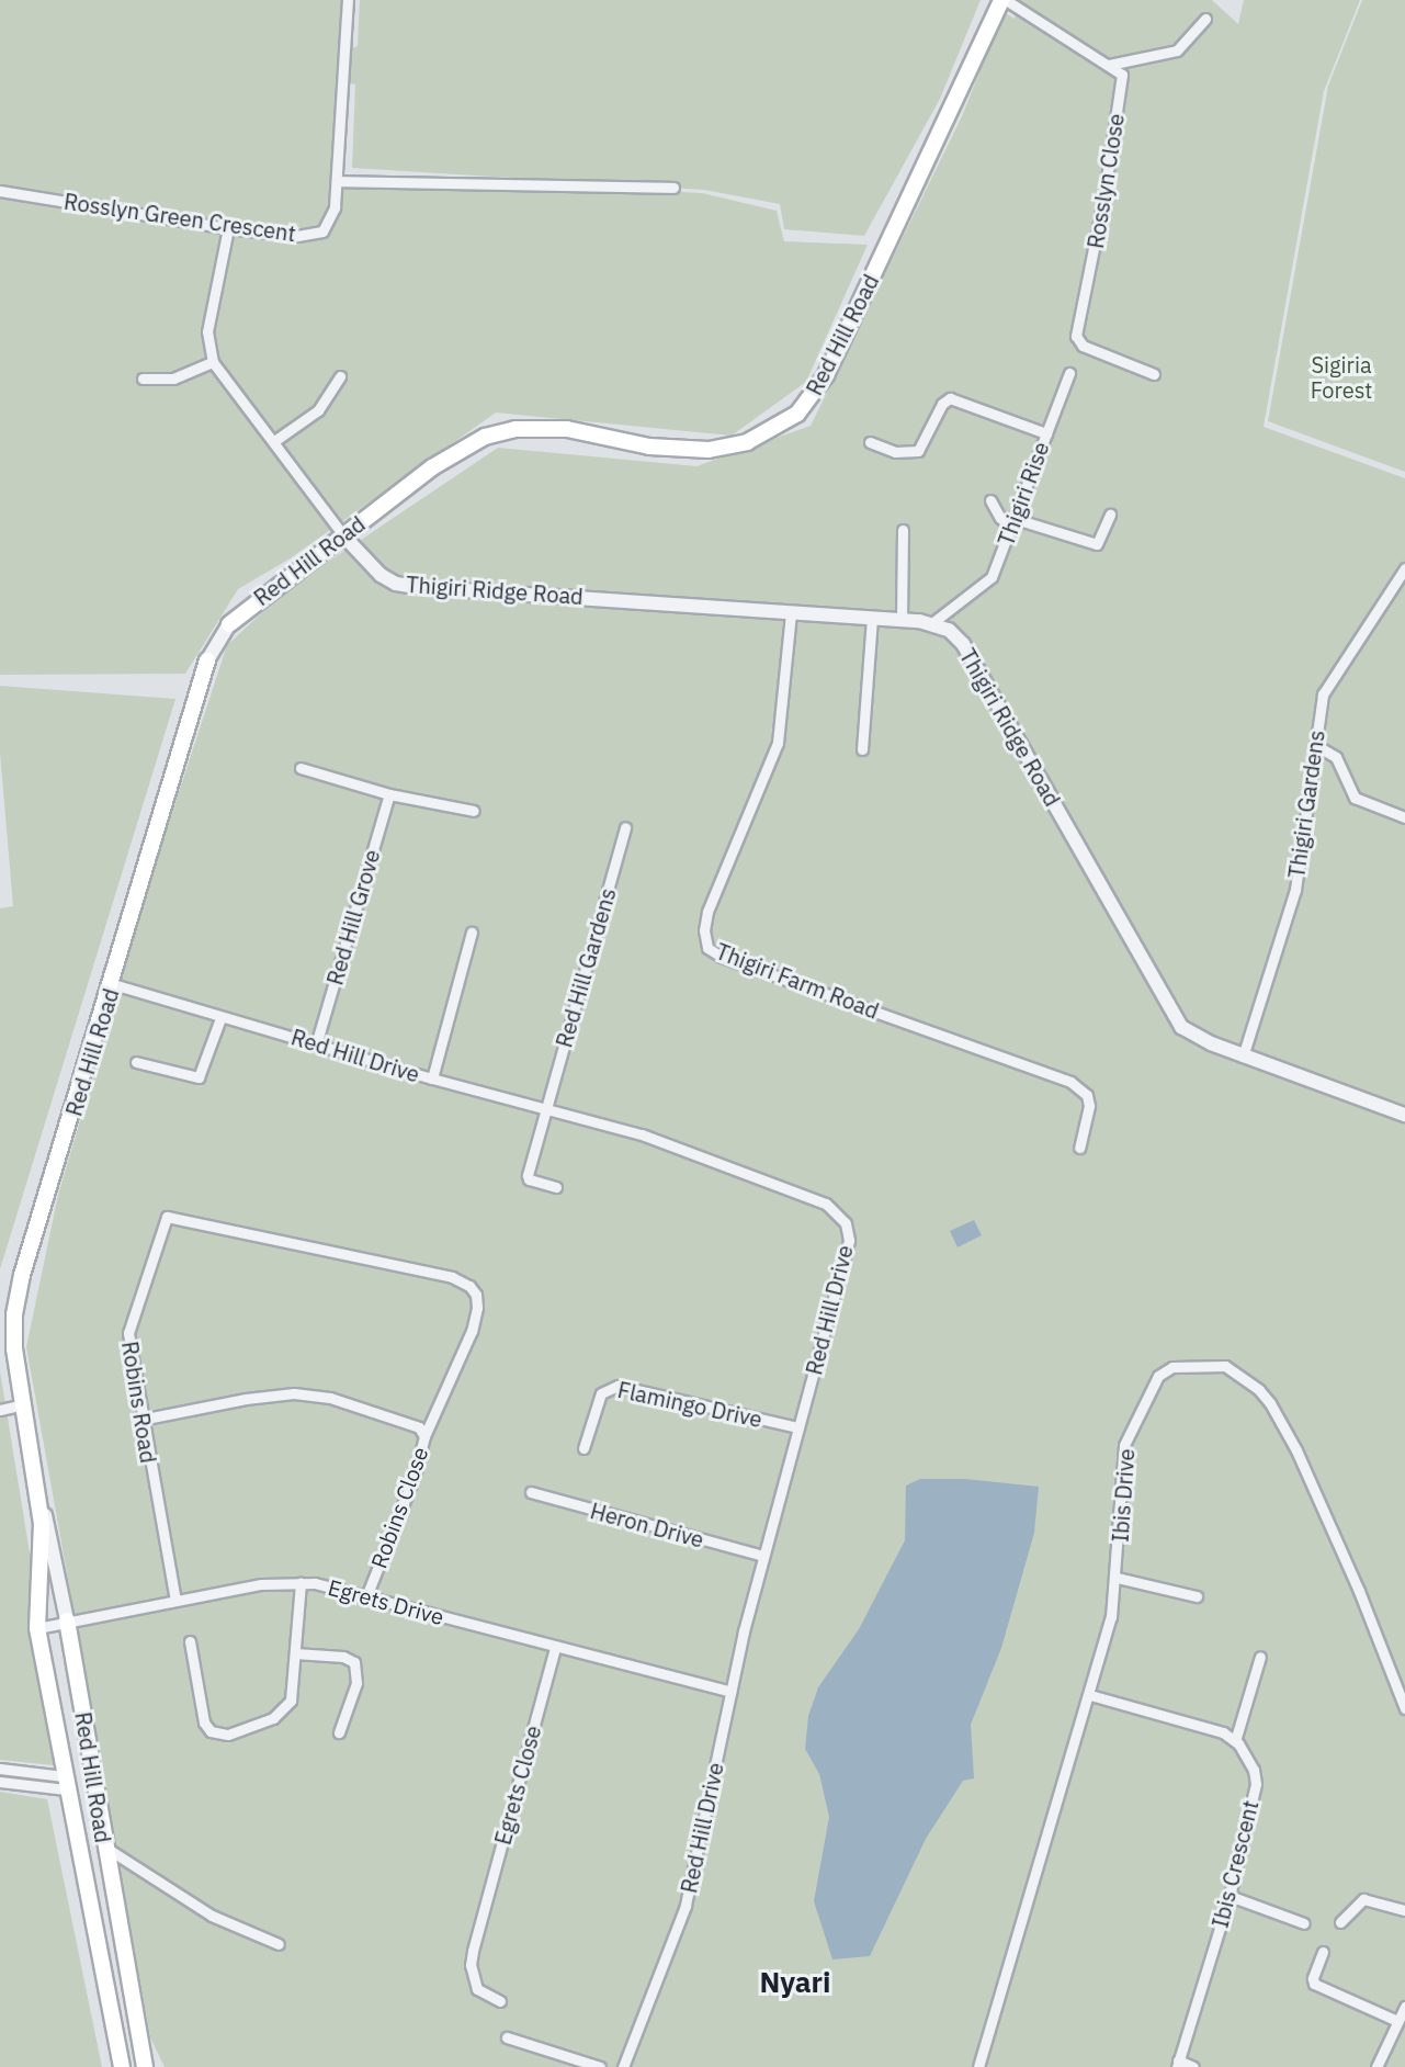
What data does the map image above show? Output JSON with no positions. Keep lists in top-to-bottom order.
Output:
{
  "streets": {
    "main road": ["Red Hill Road"],
    "street": [
      "Rosslyn Close",
      "Rosslyn Green Crescent",
      "Thigiri Rise",
      "Thigiri Ridge Road",
      "Thigiri Gardens",
      "Red Hill Grove",
      "Red Hill Gardens",
      "Thigiri Farm Road",
      "Red Hill Drive",
      "Robins Road",
      "Flamingo Drive",
      "Ibis Drive",
      "Robins Close",
      "Heron Drive",
      "Egrets Drive",
      "Egrets Close",
      "Ibis Crescent"
    ]
  },
  "crossings": [
    ["Red Hill Road", "Thigiri Ridge Road"],
    ["Red Hill Road", "Red Hill Drive"],
    ["Red Hill Road", "Egrets Drive"],
    ["Thigiri Rise", "Thigiri Ridge Road"],
    ["Thigiri Ridge Road", "Thigiri Gardens"],
    ["Thigiri Ridge Road", "Thigiri Farm Road"],
    ["Red Hill Grove", "Red Hill Drive"],
    ["Red Hill Gardens", "Red Hill Drive"],
    ["Red Hill Drive", "Flamingo Drive"],
    ["Red Hill Drive", "Heron Drive"],
    ["Red Hill Drive", "Egrets Drive"],
    ["Robins Road", "Robins Close"],
    ["Robins Road", "Egrets Drive"],
    ["Robins Close", "Egrets Drive"],
    ["Egrets Drive", "Egrets Close"]
  ],
  "districts": ["Nyari"],
  "parks": ["Sigiria Forest"]
}
